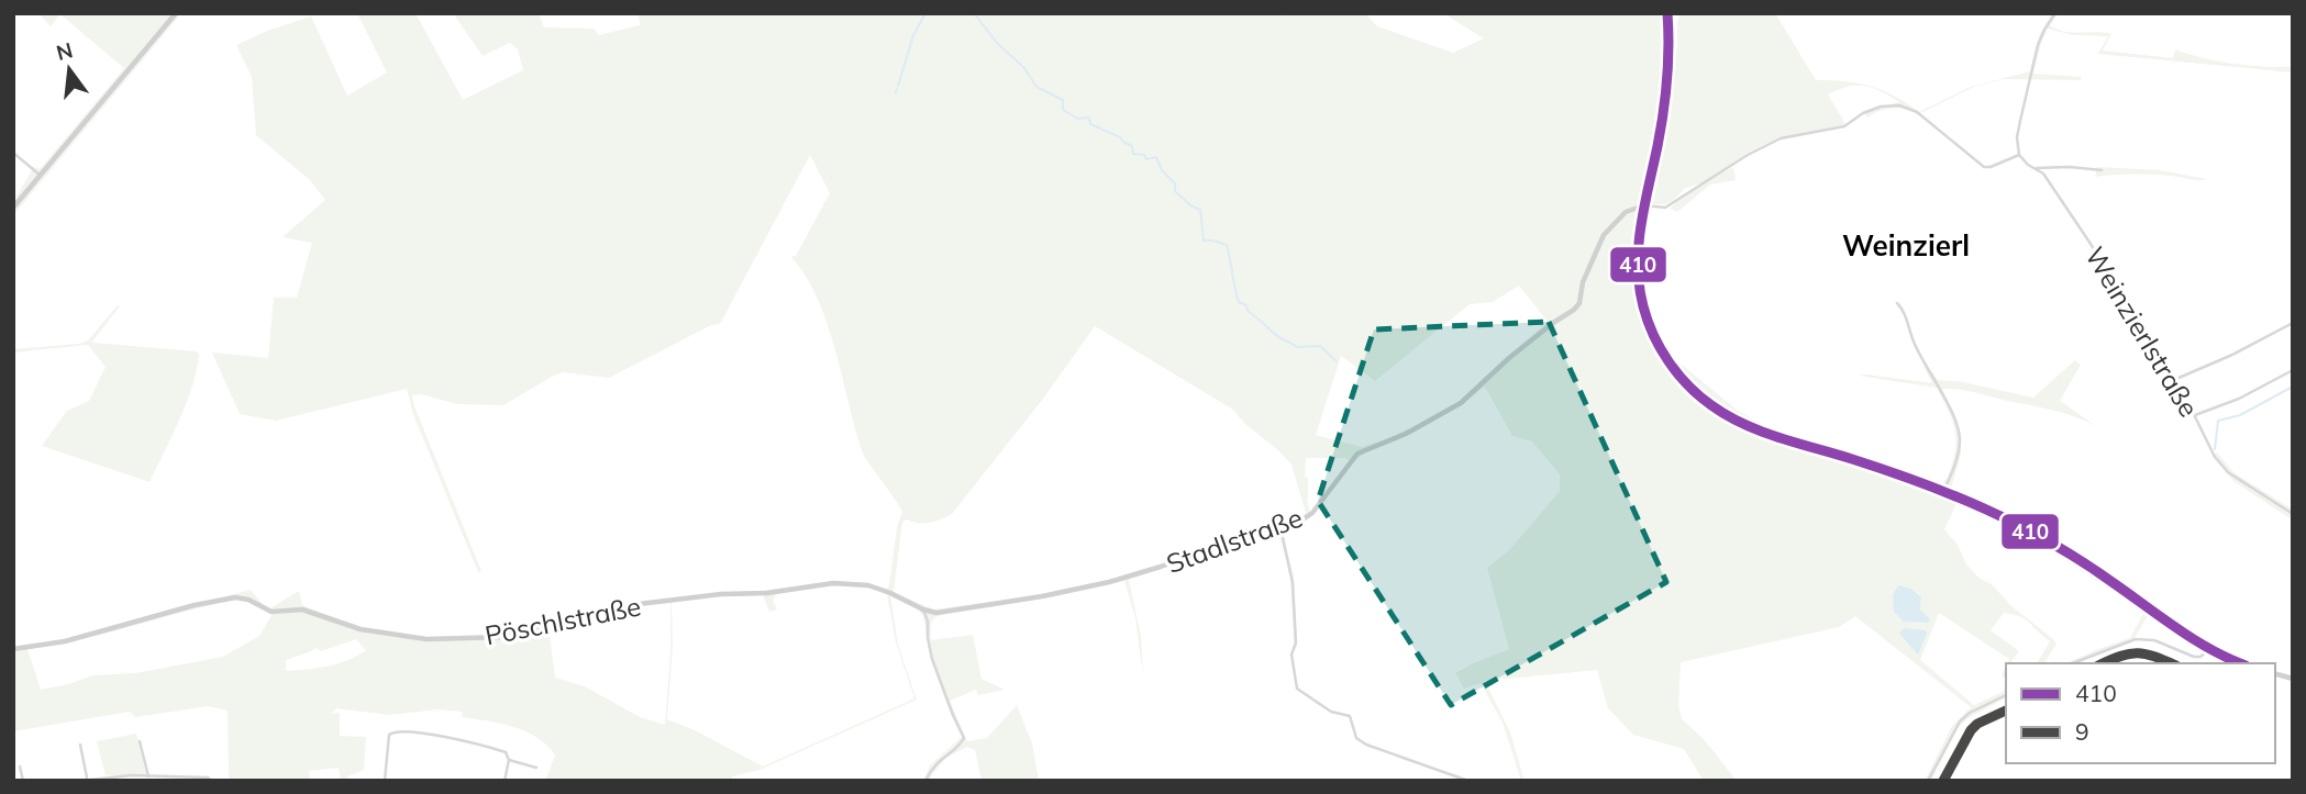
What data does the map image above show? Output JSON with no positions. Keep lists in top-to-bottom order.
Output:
{
  "streets": {
    "street": ["Weinzierlstraße", "Stadlstraße", "Pöschlstraße"]
  },
  "crossings": [
    ["Stadlstraße", "Pöschlstraße"]
  ],
  "districts": ["Weinzierl"],
  "lines": ["transit line 410", "transit line 9"],
  "legend": ["410", "9"],
  "north": "top"
}
